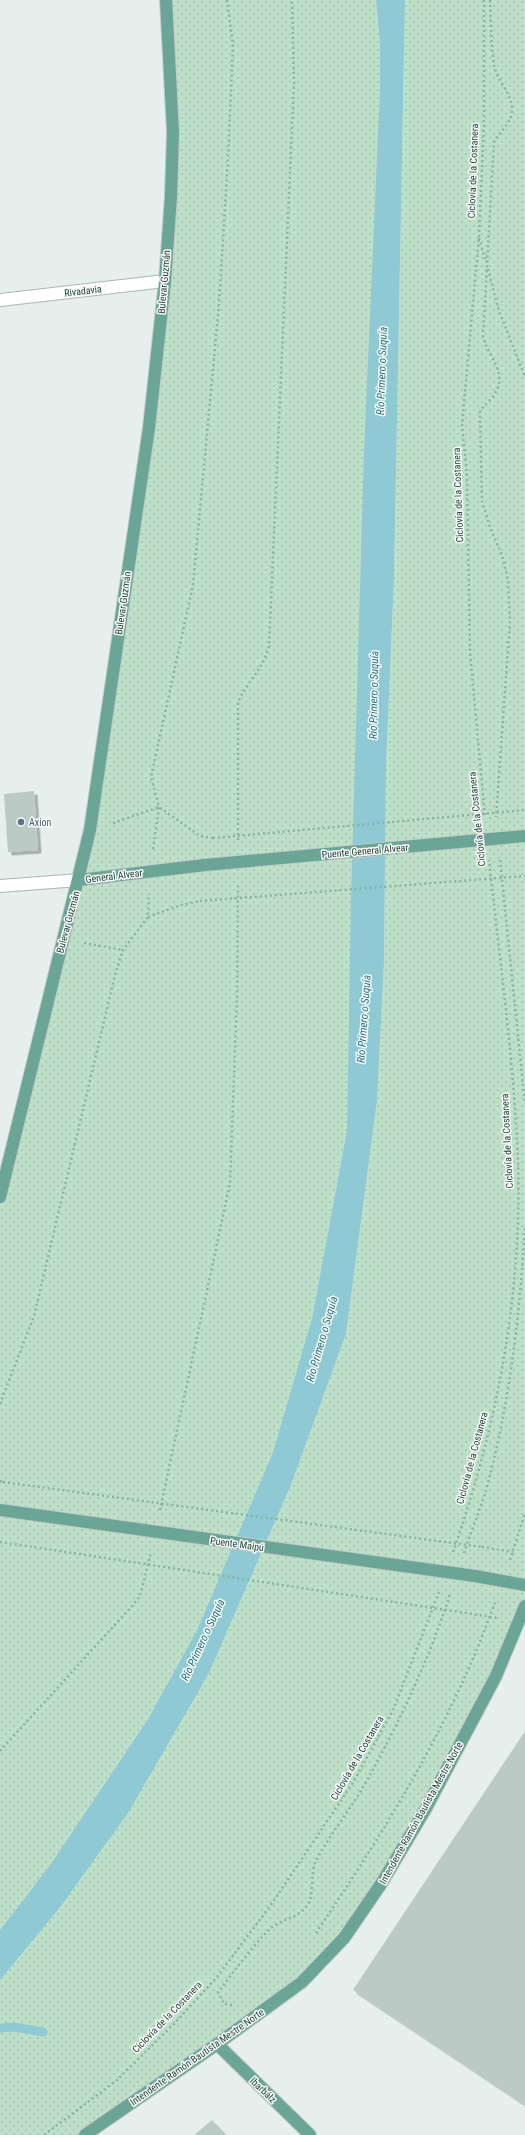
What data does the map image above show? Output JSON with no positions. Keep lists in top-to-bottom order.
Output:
{
  "streets": {
    "main road": [
      "Bulevar Guzmán",
      "Puente General Alvear",
      "General Alvear",
      "Puente Maipú",
      "Intendente Ramón Bautista Mestre Norte",
      "Ibarbálz"
    ],
    "street": ["Rivadavia"],
    "path": ["Ciclovía de la Costanera"]
  },
  "crossings": [
    ["Bulevar Guzmán", "Rivadavia"],
    ["Bulevar Guzmán", "General Alvear"],
    ["Puente General Alvear", "General Alvear"],
    ["Intendente Ramón Bautista Mestre Norte", "Ibarbálz"]
  ],
  "water": ["Río Primero o Suquía"],
  "places": ["Axion"]
}
